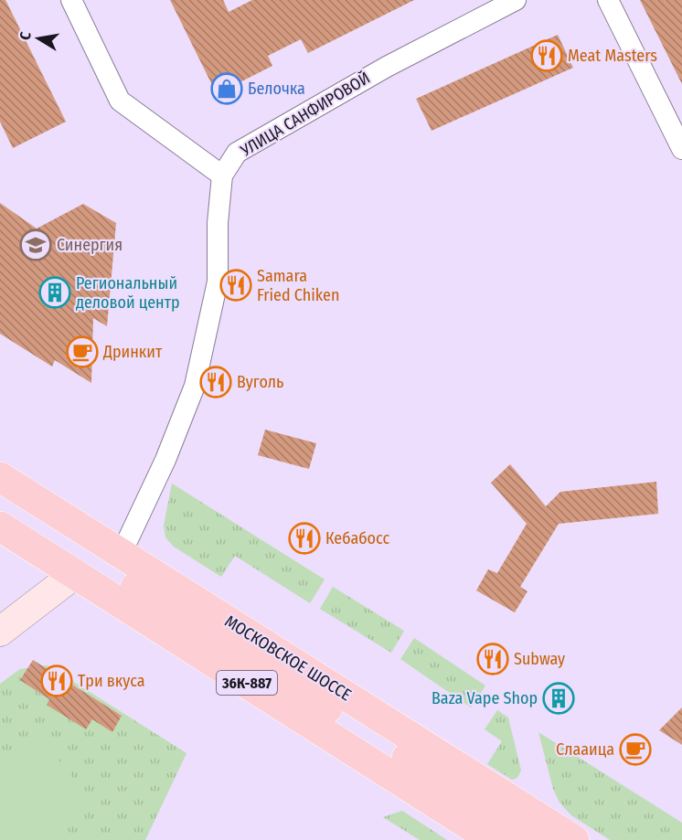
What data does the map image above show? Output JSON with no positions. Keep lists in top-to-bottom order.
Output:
{
  "streets": {
    "main road": ["МОСКОВСКОЕ ШОССЕ", "36К-887"],
    "street": ["УЛИЦА САНФИРОВОЙ"]
  },
  "crossings": [
    ["УЛИЦА САНФИРОВОЙ", "МОСКОВСКОЕ ШОССЕ"]
  ],
  "places": {
    "restaurant": [
      "Meat Masters",
      "Samara Fried Chiken",
      "Вуголь",
      "Кебабосс",
      "Subway",
      "Три вкуса"
    ],
    "shop": ["Белочка"],
    "school or university": ["Синергия"],
    "building": ["Региональный деловой центр", "Baza Vape Shop"],
    "cafe": ["Дринкит", "Слааица"]
  },
  "north": "left"
}
